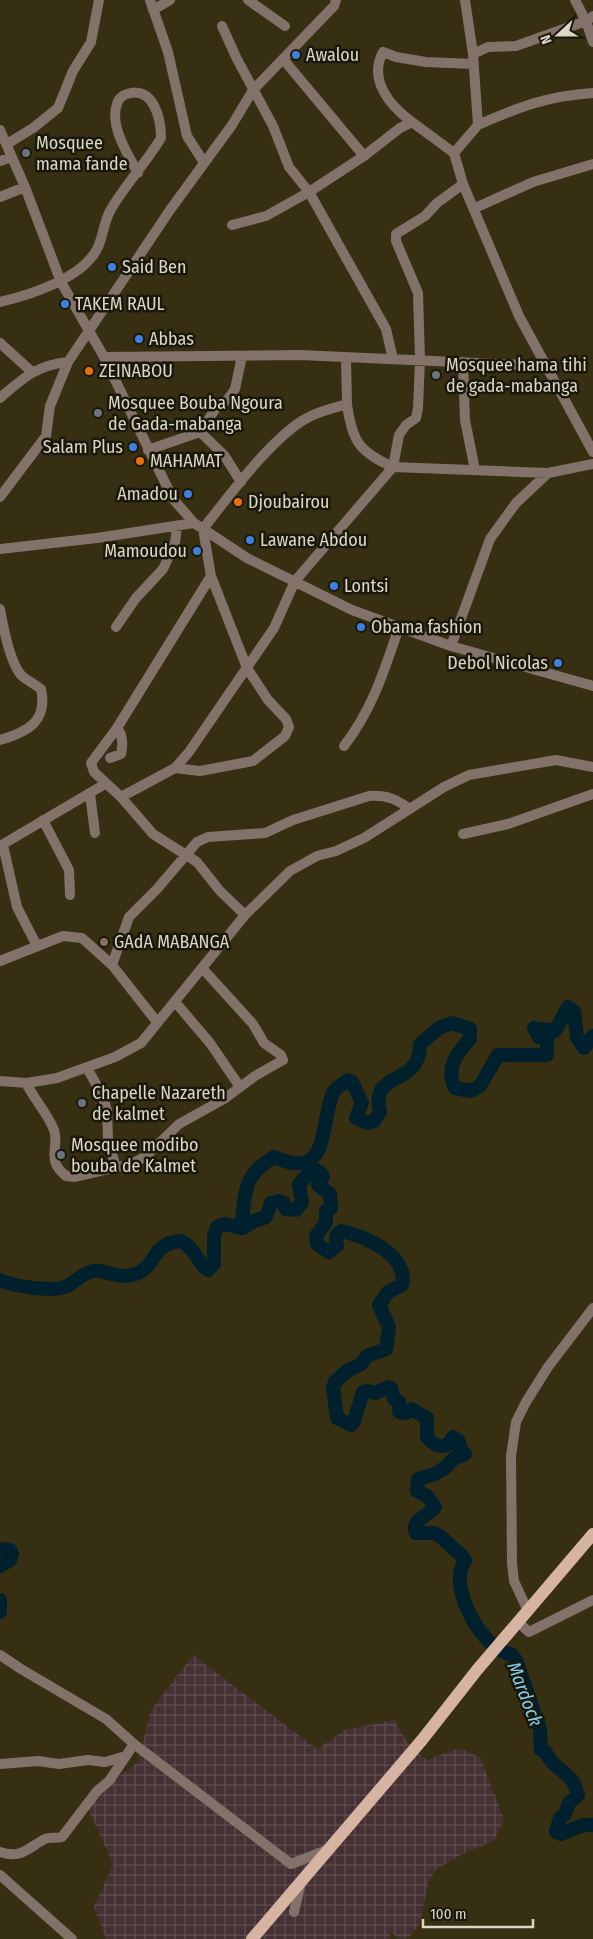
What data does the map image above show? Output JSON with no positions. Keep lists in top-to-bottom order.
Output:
{
  "water": ["Mardock"],
  "places": [
    "Awalou",
    "Mosquee mama fande",
    "Said Ben",
    "TAKEM RAUL",
    "Abbas",
    "ZEINABOU",
    "Mosquee hama tihi de gada-mabanga",
    "Mosquee Bouba Ngoura de Gada-mabanga",
    "Salam Plus",
    "MAHAMAT",
    "Amadou",
    "Djoubairou",
    "Lawane Abdou",
    "Mamoudou",
    "Lontsi",
    "Obama fashion",
    "Debol Nicolas",
    "GAdA MABANGA",
    "Chapelle Nazareth de kalmet",
    "Mosquee modibo bouba de Kalmet"
  ],
  "scale_bar": "100 m",
  "north": "left"
}
